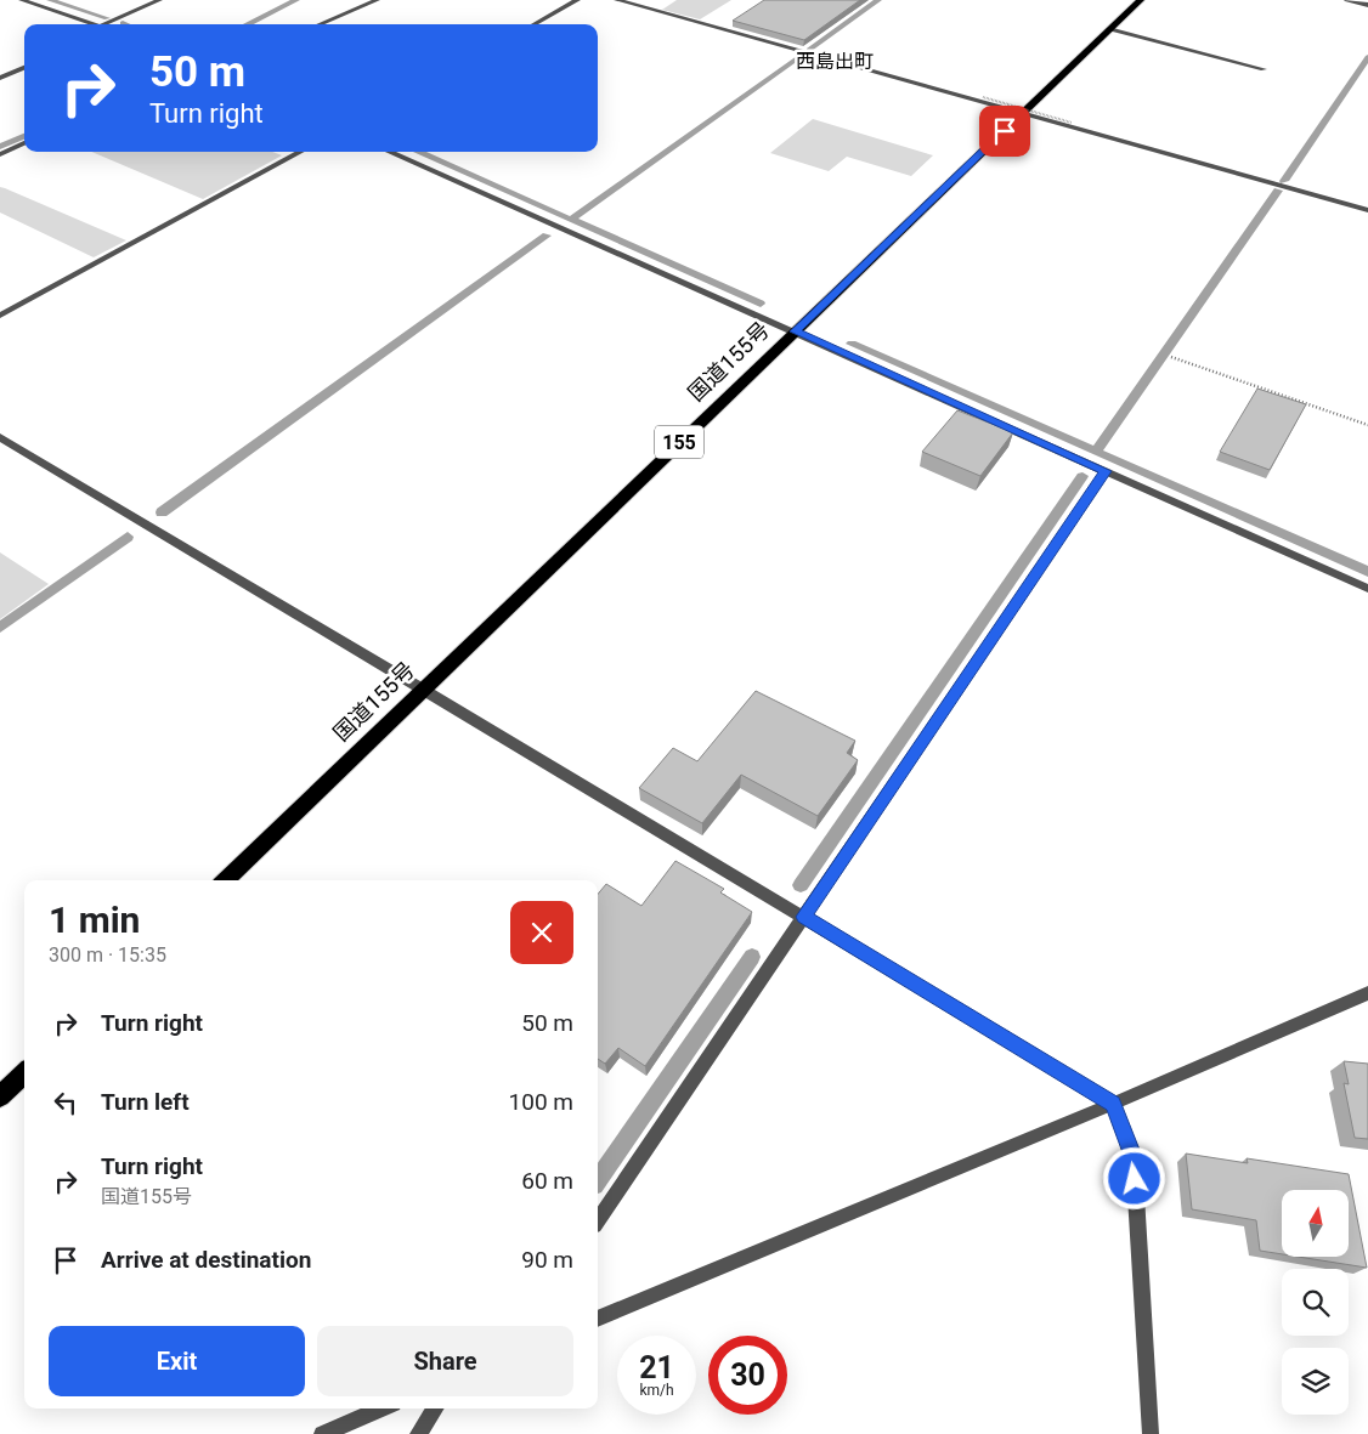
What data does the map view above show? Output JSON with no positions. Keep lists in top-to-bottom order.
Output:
{
  "streets": {
    "highway": ["国道155号", "155"]
  },
  "districts": ["西島出町"],
  "north": "top",
  "page": {
    "turn": ["50 m", "Turn right"],
    "heading": ["1 min", "300 m · 15:35"],
    "list": [
      {
        "name": "Turn right",
        "value": "50 m"
      },
      {
        "name": "Turn left",
        "value": "100 m"
      },
      {
        "name": "Turn right",
        "note": "国道155号",
        "value": "60 m"
      },
      {
        "name": "Arrive at destination",
        "value": "90 m"
      }
    ],
    "buttons": ["Exit", "Share"],
    "speed": "21 km/h",
    "limit": "30"
  }
}
